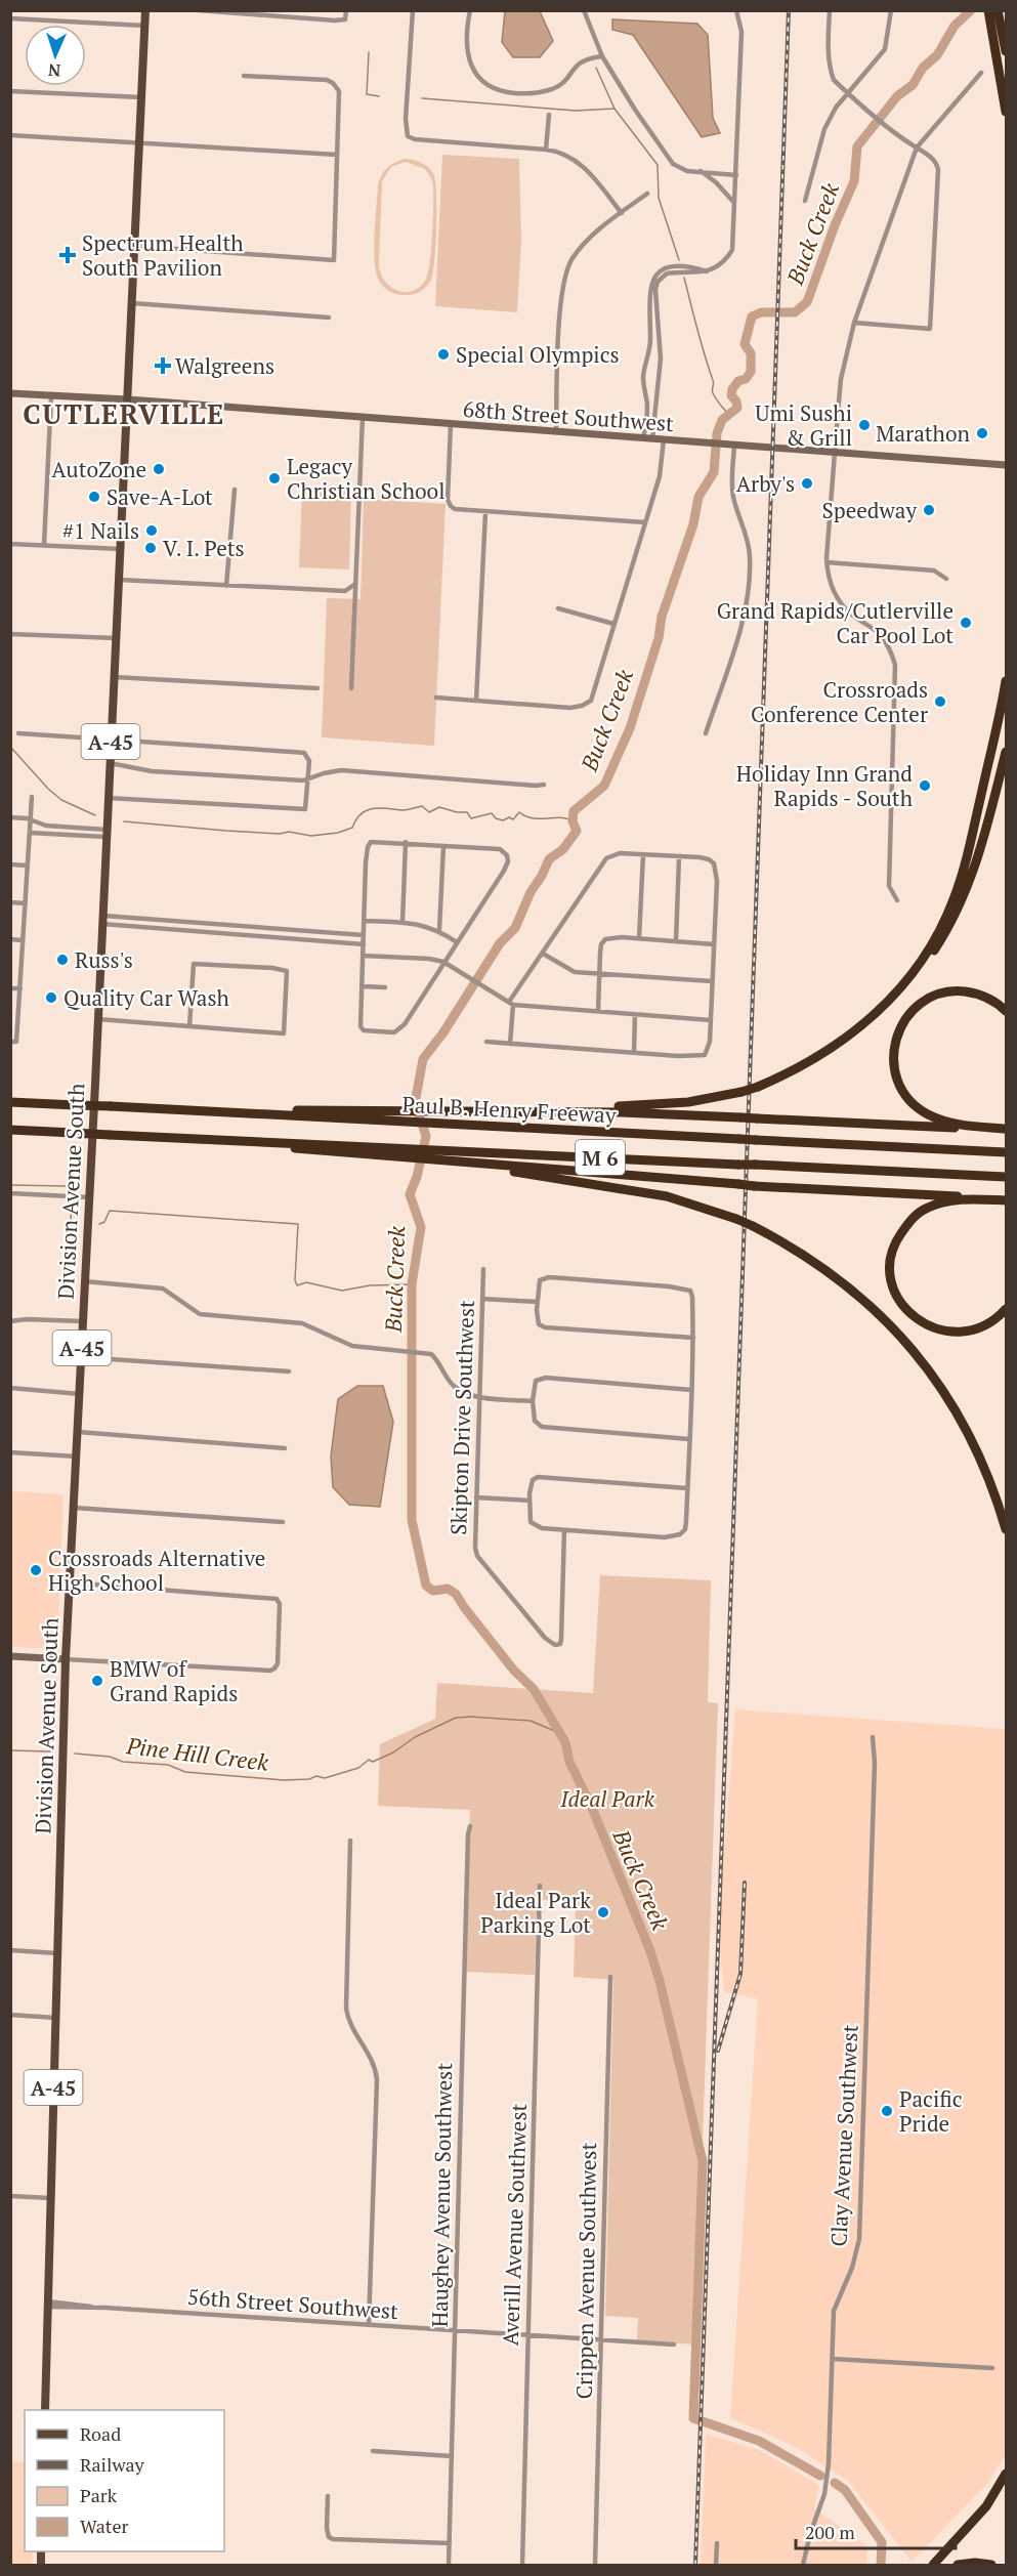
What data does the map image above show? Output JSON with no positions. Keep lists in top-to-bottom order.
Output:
{
  "streets": {
    "highway": ["Paul B. Henry Freeway", "M 6"],
    "main road": ["68th Street Southwest", "A-45", "Division Avenue South"],
    "street": [
      "Skipton Drive Southwest",
      "Clay Avenue Southwest",
      "Haughey Avenue Southwest",
      "Averill Avenue Southwest",
      "Crippen Avenue Southwest",
      "56th Street Southwest"
    ]
  },
  "crossings": [
    ["68th Street Southwest", "Division Avenue South"],
    ["Division Avenue South", "56th Street Southwest"],
    ["Haughey Avenue Southwest", "56th Street Southwest"],
    ["Averill Avenue Southwest", "56th Street Southwest"],
    ["Crippen Avenue Southwest", "56th Street Southwest"]
  ],
  "districts": ["CUTLERVILLE"],
  "water": ["Buck Creek", "Pine Hill Creek"],
  "parks": ["Ideal Park"],
  "places": {
    "health": ["Spectrum Health South Pavilion", "Walgreens"],
    "other": [
      "Special Olympics",
      "Umi Sushi & Grill",
      "Marathon",
      "AutoZone",
      "Legacy Christian School",
      "Arby's",
      "Save-A-Lot",
      "Speedway",
      "#1 Nails",
      "V. I. Pets",
      "Grand Rapids/Cutlerville Car Pool Lot",
      "Crossroads Conference Center",
      "Holiday Inn Grand Rapids - South",
      "Russ's",
      "Quality Car Wash",
      "Crossroads Alternative High School",
      "BMW of Grand Rapids",
      "Ideal Park Parking Lot",
      "Pacific Pride"
    ]
  },
  "legend": [
    "Road",
    "Railway",
    "Park",
    "Water"
  ],
  "scale_bar": "200 m",
  "north": "bottom"
}
